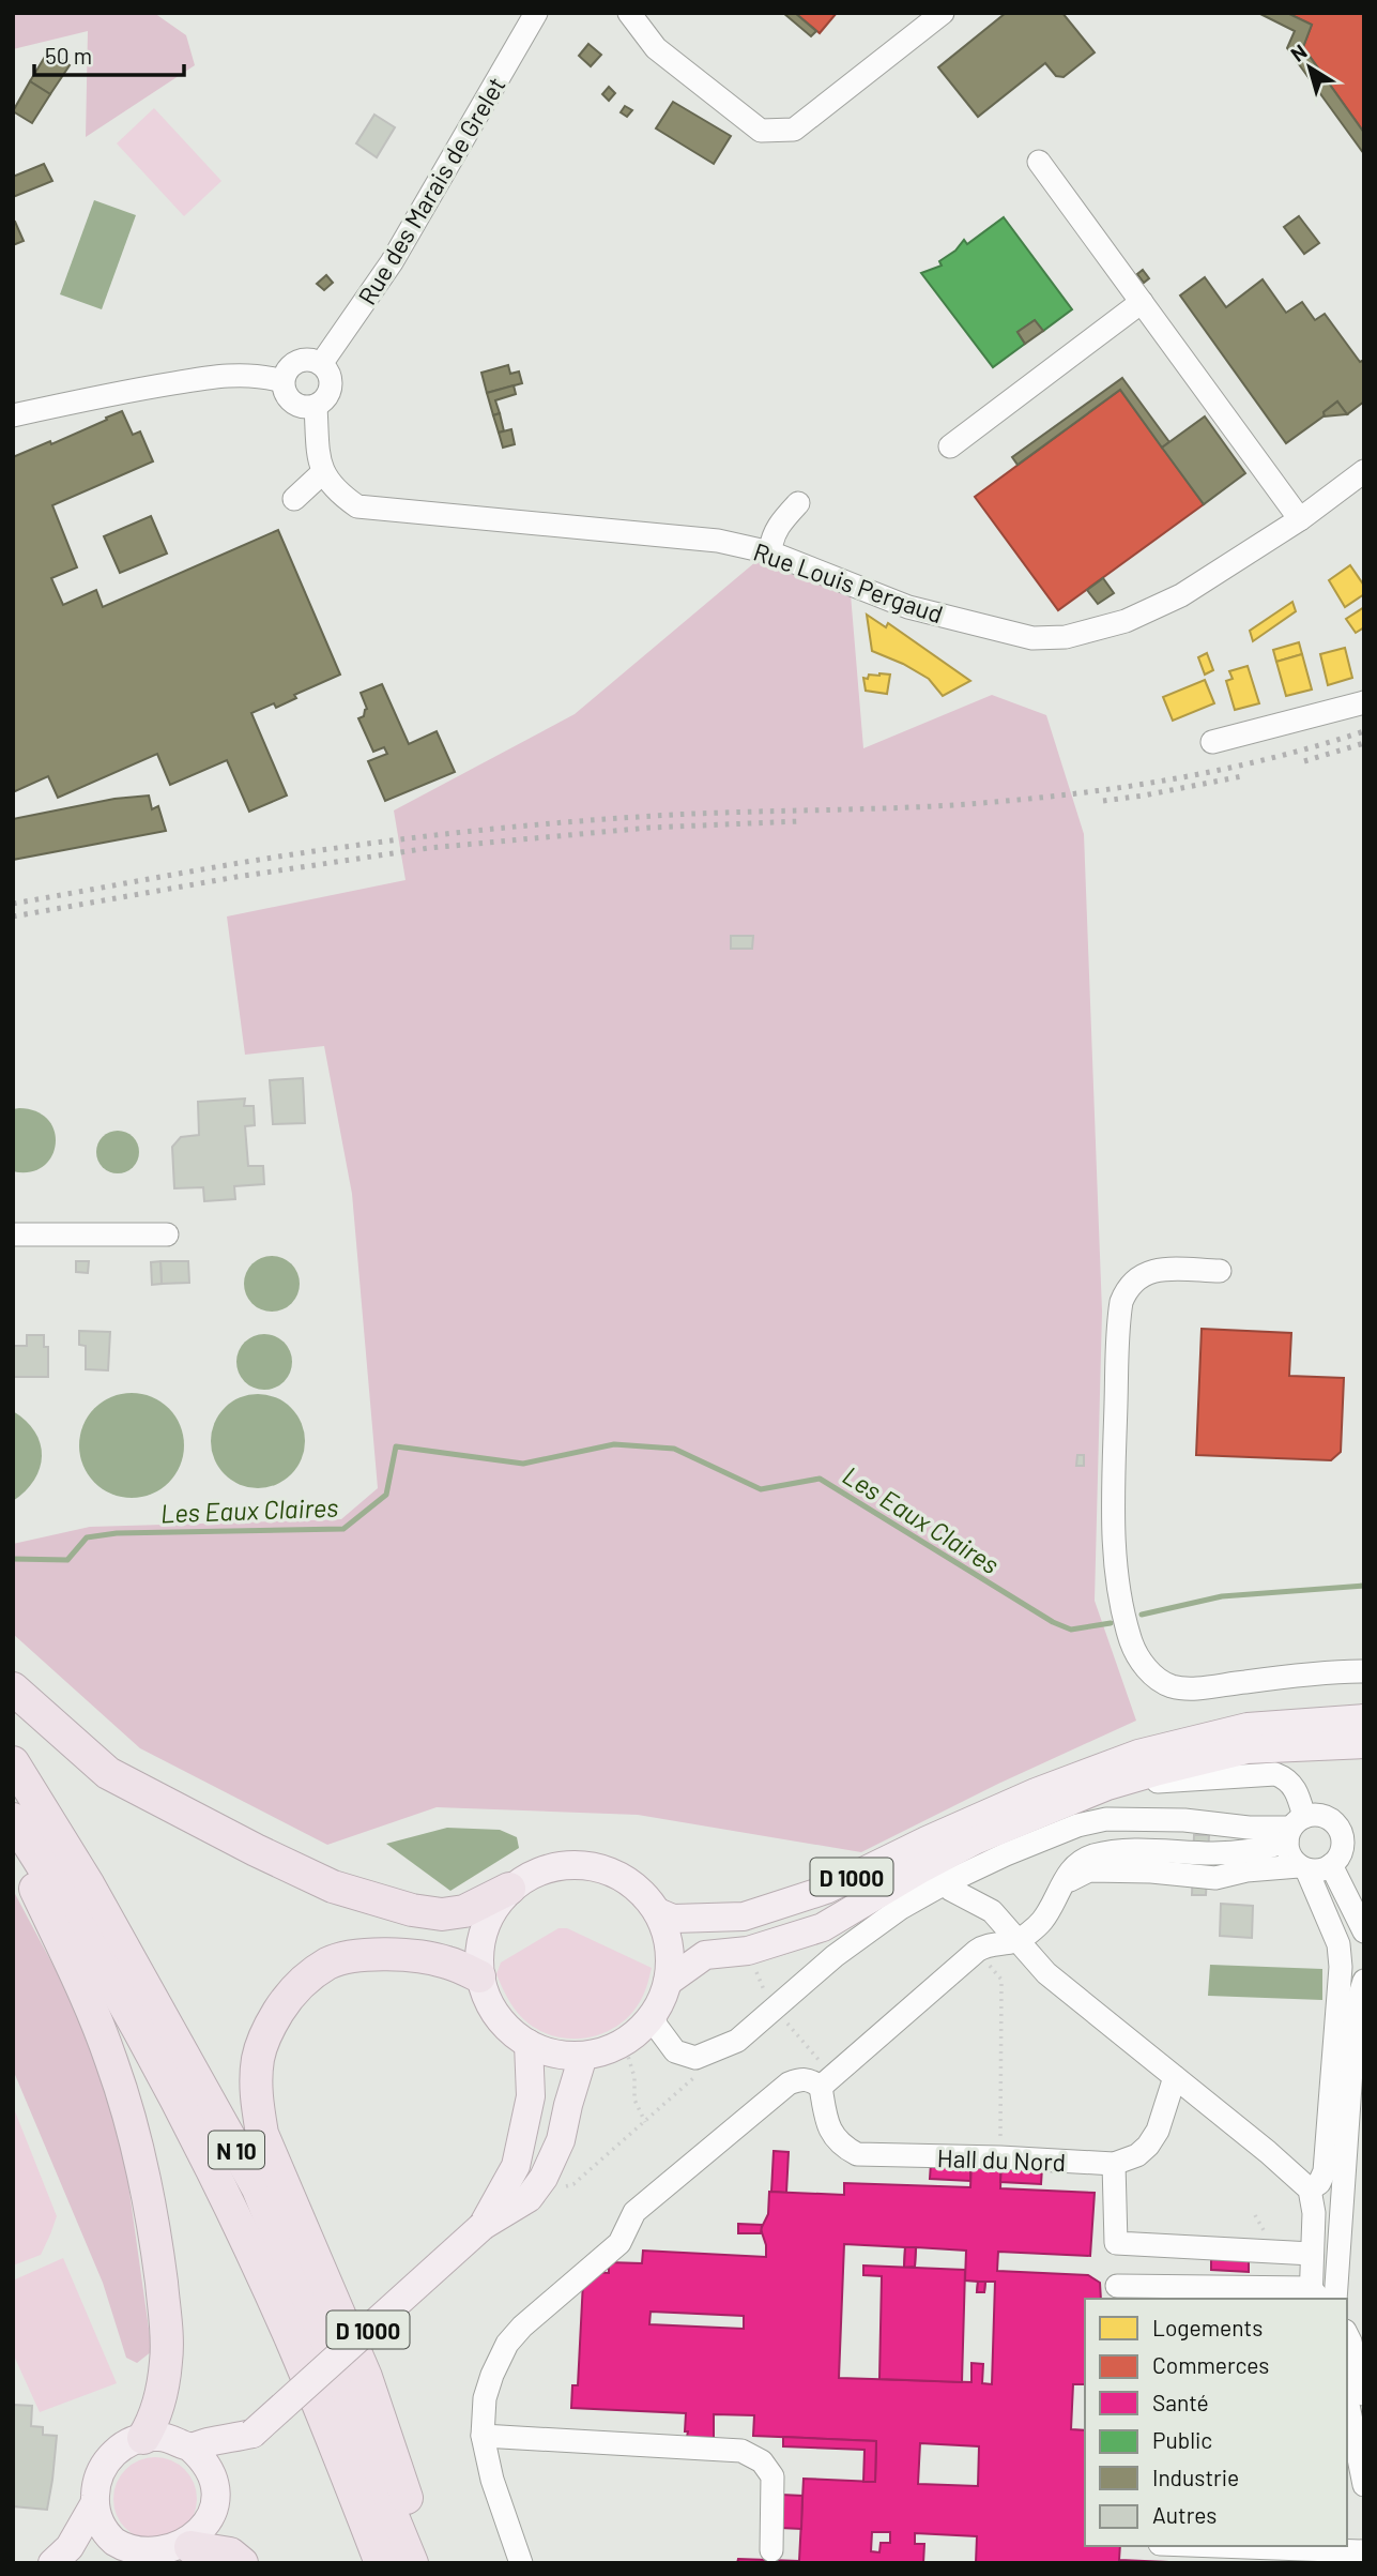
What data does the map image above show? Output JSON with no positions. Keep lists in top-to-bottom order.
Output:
{
  "streets": {
    "highway": ["N 10"],
    "main road": ["D 1000"],
    "street": ["Rue des Marais de Grelet", "Rue Louis Pergaud", "Hall du Nord"]
  },
  "water": ["Les Eaux Claires"],
  "legend": [
    "Logements",
    "Commerces",
    "Santé",
    "Public",
    "Industrie",
    "Autres"
  ],
  "scale_bar": "50 m",
  "north": "top left"
}
